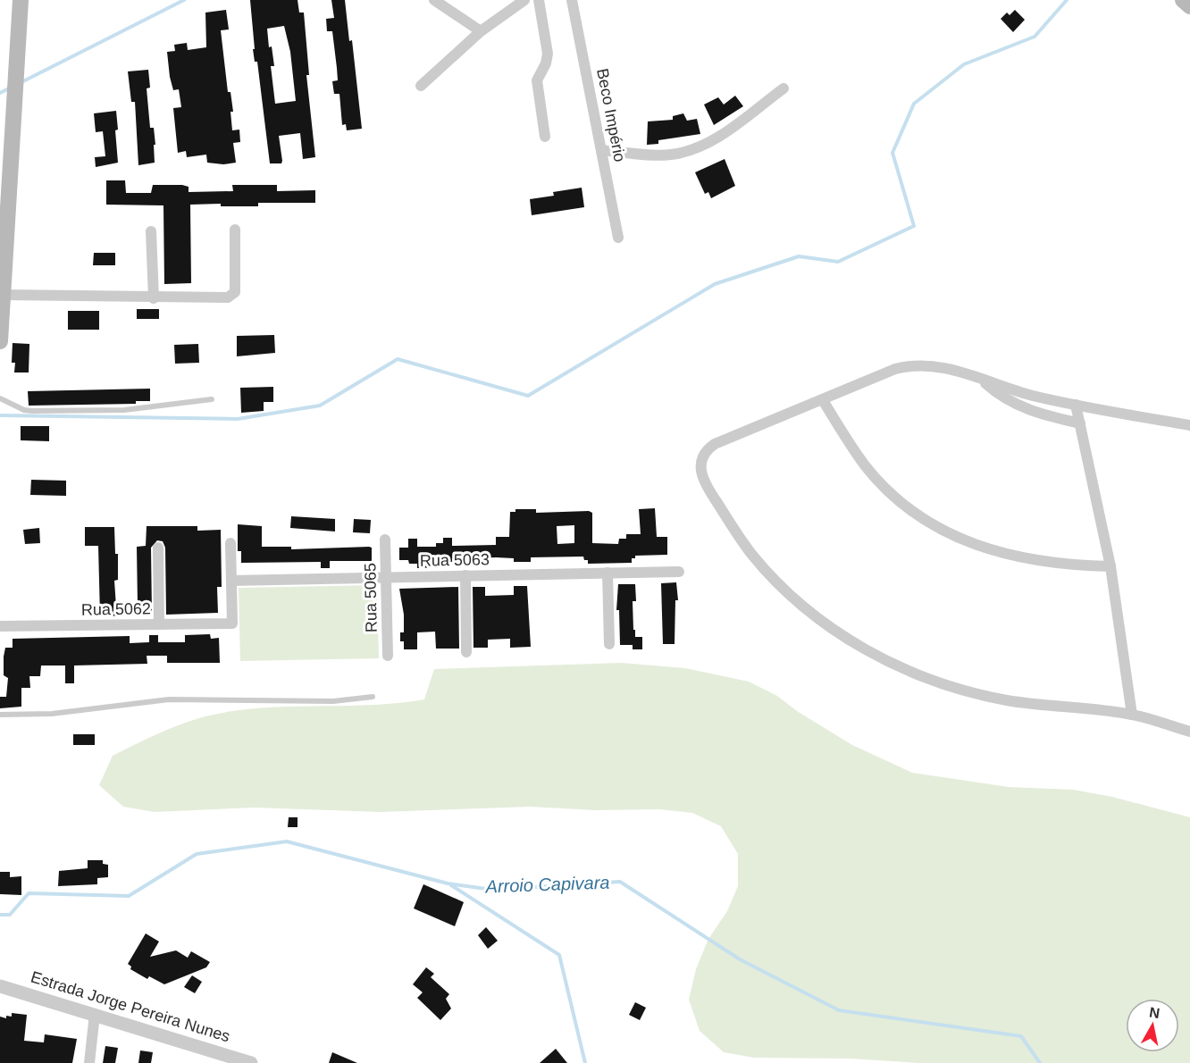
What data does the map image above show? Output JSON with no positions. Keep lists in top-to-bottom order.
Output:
{
  "streets": {
    "street": [
      "Beco Império",
      "Rua 5063",
      "Rua 5065",
      "Rua 5062",
      "Estrada Jorge Pereira Nunes"
    ]
  },
  "crossings": [
    ["Rua 5063", "Rua 5065"],
    ["Rua 5063", "Rua 5062"]
  ],
  "water": ["Arroio Capivara"],
  "north": "top"
}
